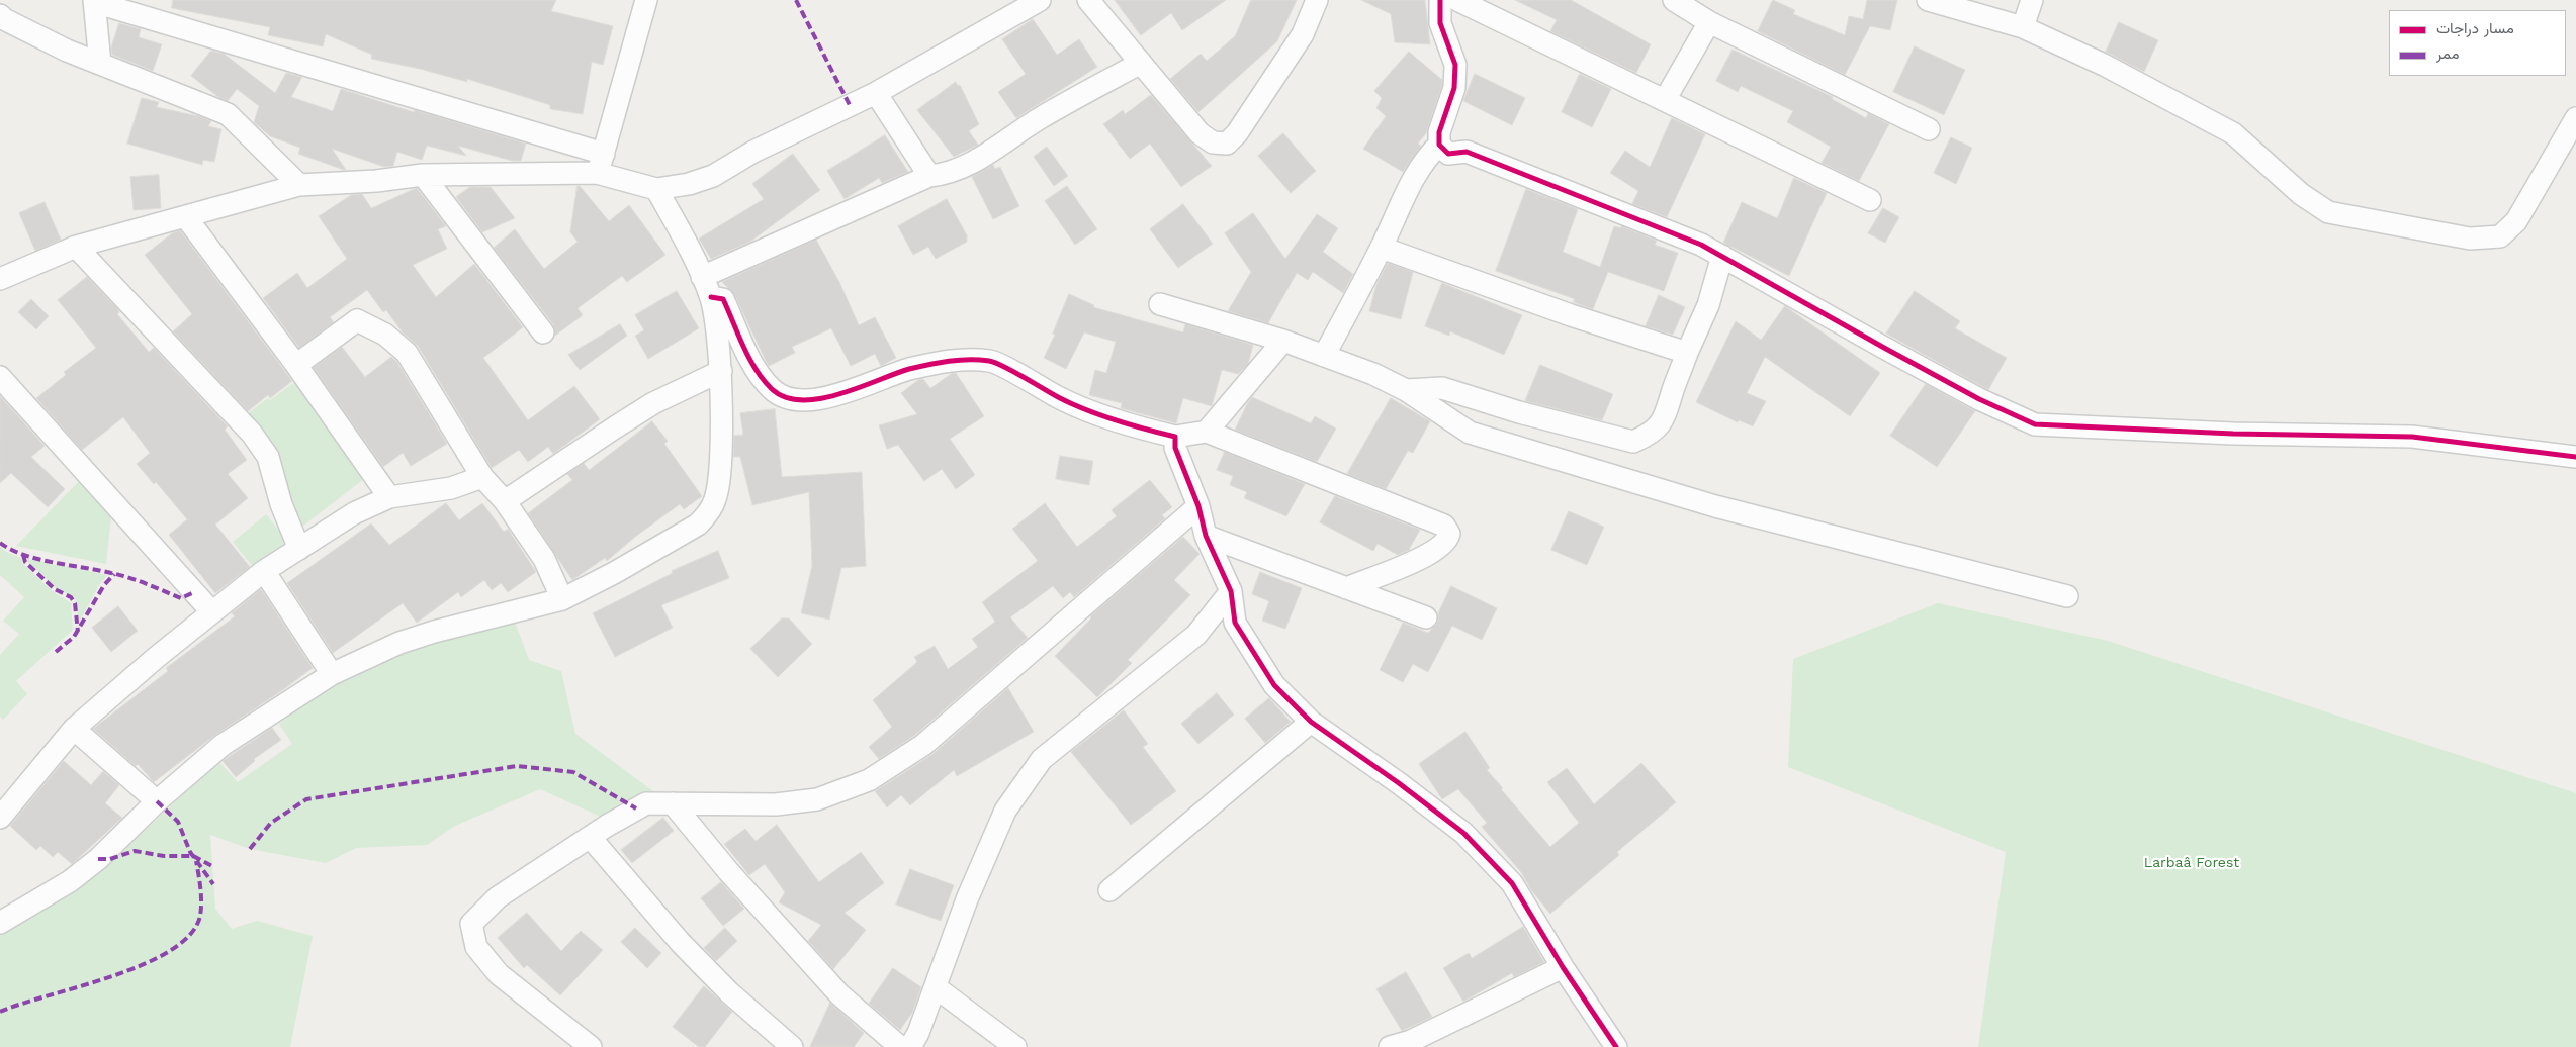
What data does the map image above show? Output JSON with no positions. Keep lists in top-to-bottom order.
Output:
{
  "parks": ["Larbaâ Forest"],
  "legend": ["مسار دراجات", "ممر"]
}
